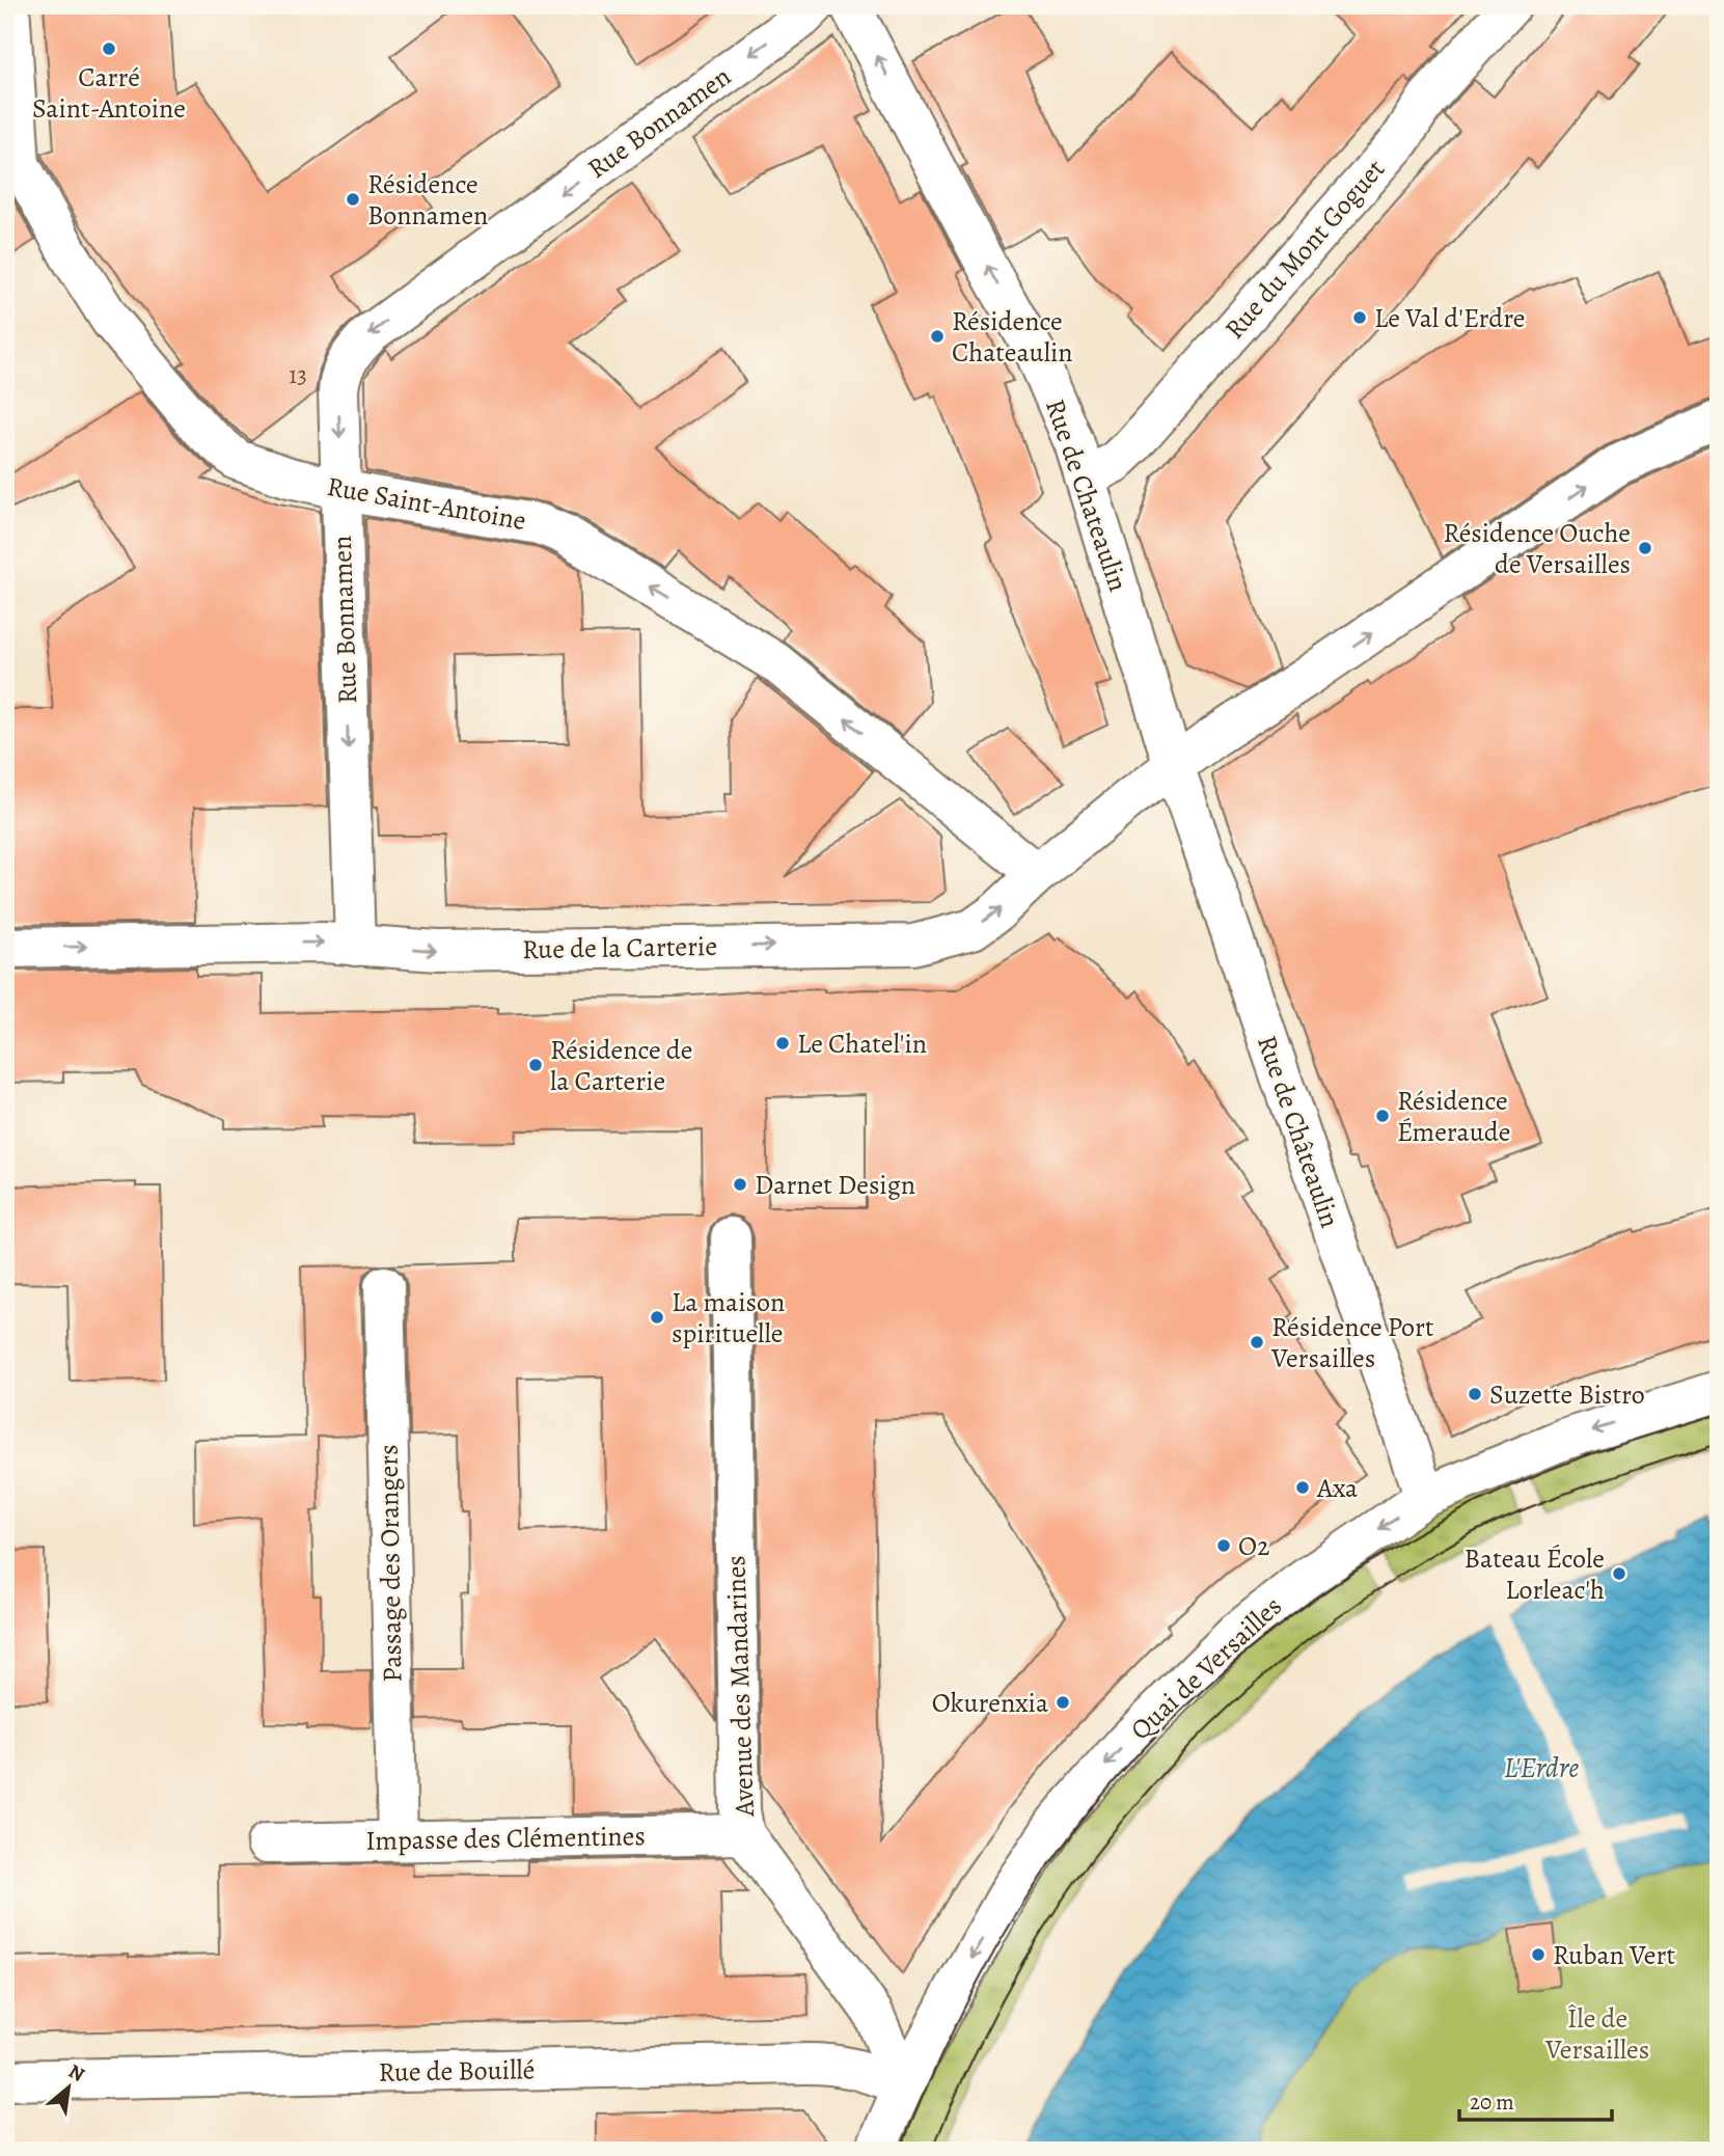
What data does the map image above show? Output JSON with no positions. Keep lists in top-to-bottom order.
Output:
{
  "streets": {
    "street": [
      "Rue Bonnamen",
      "Rue du Mont Goguet",
      "Rue de Chateaulin",
      "Rue Saint-Antoine",
      "Rue de la Carterie",
      "Rue de Châteaulin",
      "Passage des Orangers",
      "Quai de Versailles",
      "Avenue des Mandarines",
      "Impasse des Clémentines",
      "Rue de Bouillé"
    ]
  },
  "crossings": [
    ["Rue Bonnamen", "Rue Saint-Antoine"],
    ["Rue Bonnamen", "Rue de la Carterie"],
    ["Rue du Mont Goguet", "Rue de Chateaulin"],
    ["Rue de Chateaulin", "Rue de la Carterie"],
    ["Rue de Chateaulin", "Rue de Châteaulin"],
    ["Rue Saint-Antoine", "Rue de la Carterie"],
    ["Rue de la Carterie", "Rue de Châteaulin"],
    ["Rue de Châteaulin", "Quai de Versailles"],
    ["Passage des Orangers", "Impasse des Clémentines"],
    ["Quai de Versailles", "Avenue des Mandarines"],
    ["Quai de Versailles", "Rue de Bouillé"],
    ["Avenue des Mandarines", "Impasse des Clémentines"],
    ["Avenue des Mandarines", "Rue de Bouillé"]
  ],
  "one_way": [
    "Rue Bonnamen",
    "Rue de Chateaulin",
    "Rue Saint-Antoine",
    "Rue de la Carterie",
    "Quai de Versailles"
  ],
  "water": ["L'Erdre"],
  "parks": ["Île de Versailles"],
  "places": [
    "Carré Saint-Antoine",
    "Résidence Bonnamen",
    "Le Val d'Erdre",
    "Résidence Chateaulin",
    "Résidence Ouche de Versailles",
    "Le Chatel'in",
    "Résidence de la Carterie",
    "Résidence Émeraude",
    "Darnet Design",
    "La maison spirituelle",
    "Résidence Port Versailles",
    "Suzette Bistro",
    "Axa",
    "O2",
    "Bateau École Lorleac'h",
    "Okurenxia",
    "Ruban Vert"
  ],
  "house_numbers": ["13"],
  "scale_bar": "20 m",
  "north": "top right"
}
